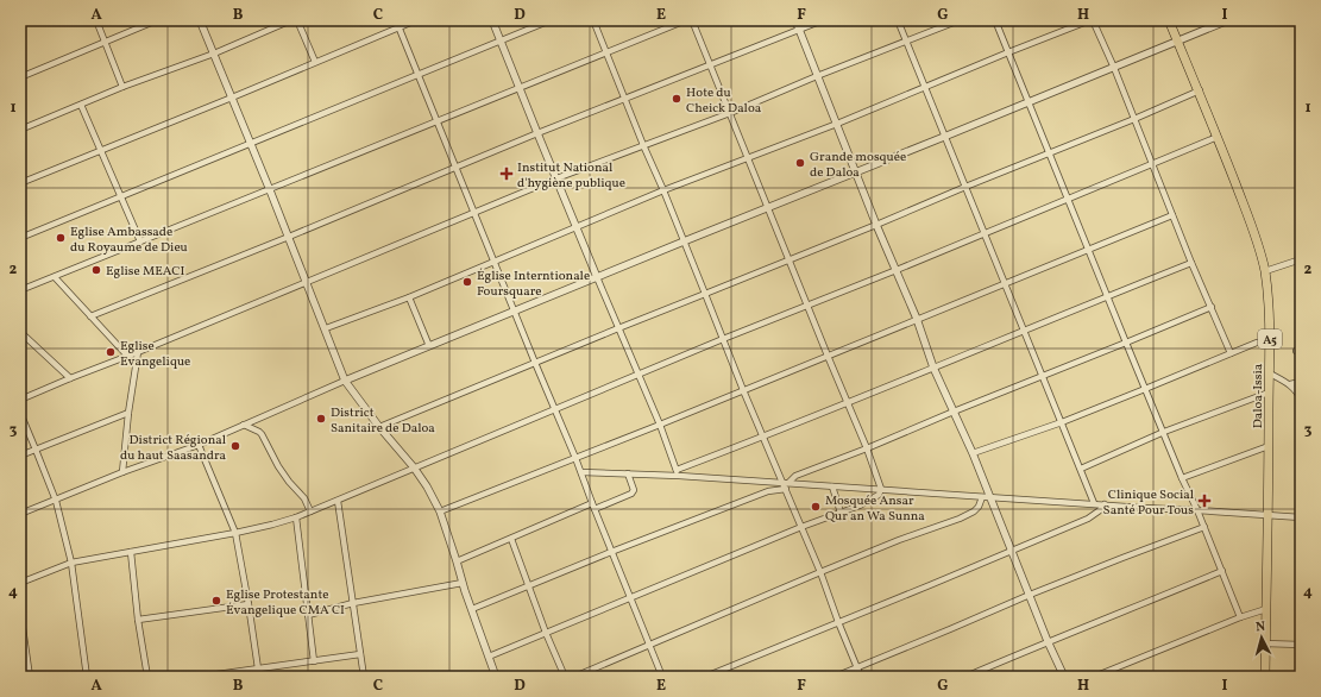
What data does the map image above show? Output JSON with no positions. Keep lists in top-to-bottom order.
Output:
{
  "streets": {
    "main road": ["A5", "Daloa-Issia"]
  },
  "places": {
    "other": [
      "Hote du Cheick Daloa",
      "Grande mosquée de Daloa",
      "Eglise Ambassade du Royaume de Dieu",
      "Eglise MEACI",
      "Église Interntionale Foursquare",
      "Eglise Evangelique",
      "District Sanitaire de Daloa",
      "District Régional du haut Saasandra",
      "Mosquée Ansar Qur an Wa Sunna",
      "Eglise Protestante Évangelique CMA CI"
    ],
    "health": ["Institut National d'hygiène publique", "Clinique Social Santé Pour Tous"]
  },
  "north": "top",
  "grid": {
    "columns": [
      "A",
      "B",
      "C",
      "D",
      "E",
      "F",
      "G",
      "H",
      "I"
    ],
    "rows": [
      "1",
      "2",
      "3",
      "4"
    ]
  }
}
